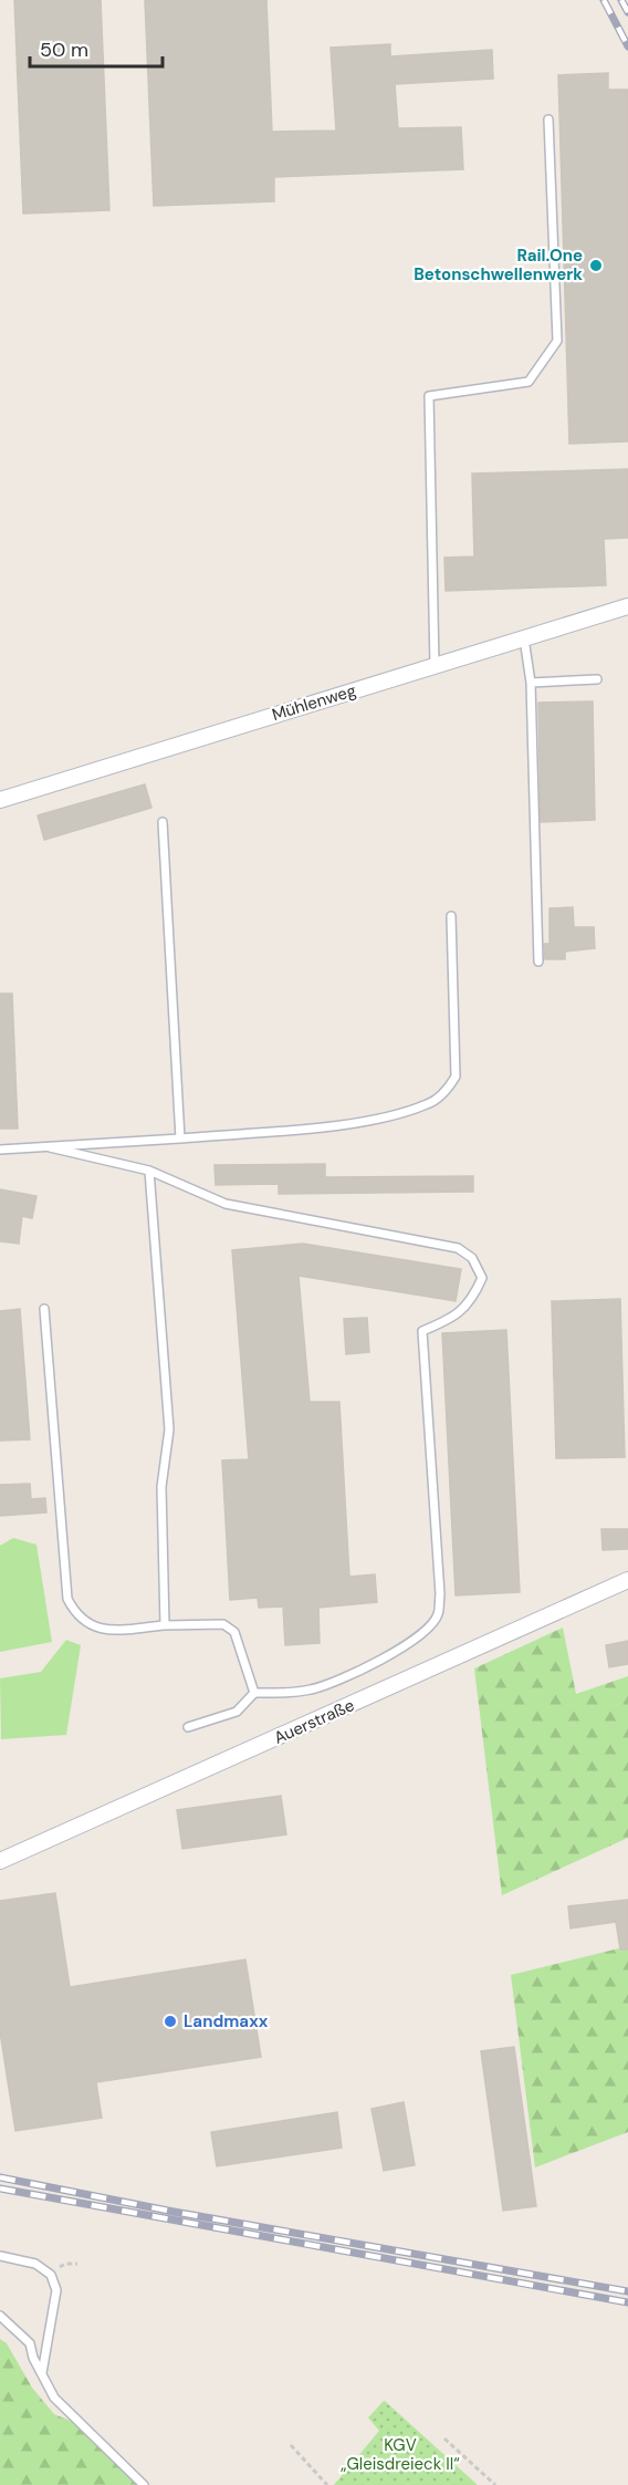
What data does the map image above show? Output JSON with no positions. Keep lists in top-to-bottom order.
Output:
{
  "streets": {
    "street": ["Mühlenweg", "Auerstraße"]
  },
  "parks": ["KGV „Gleisdreieck II“"],
  "places": ["Rail.One Betonschwellenwerk", "Landmaxx"],
  "scale_bar": "50 m"
}
